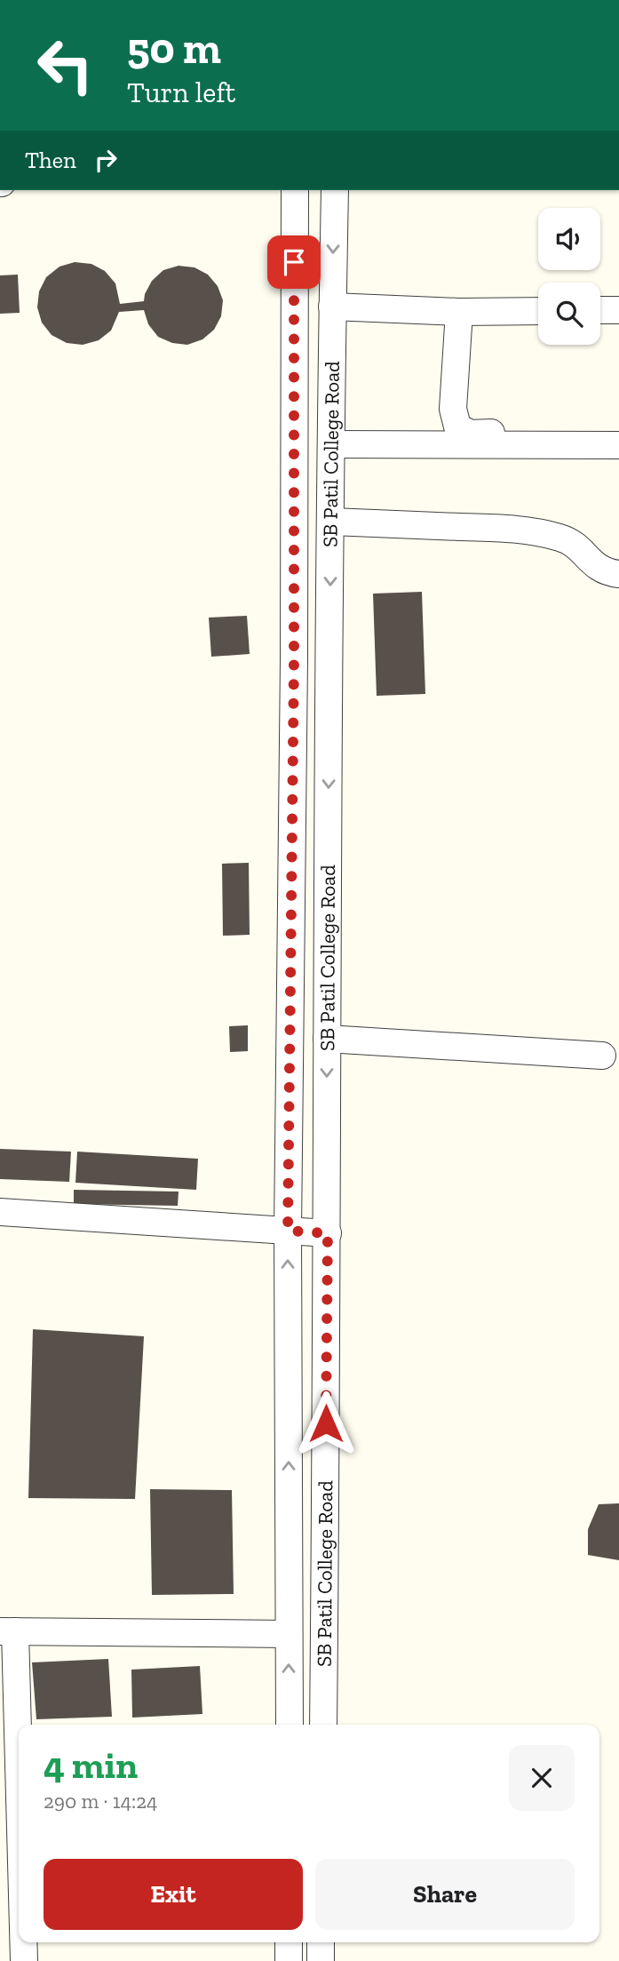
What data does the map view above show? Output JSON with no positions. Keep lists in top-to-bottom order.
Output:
{
  "streets": {
    "street": ["SB Patil College Road"]
  },
  "page": {
    "turn": ["50 m", "Turn left"],
    "then": "Then",
    "heading": ["4 min", "290 m · 14:24"],
    "buttons": ["Exit", "Share"]
  }
}
